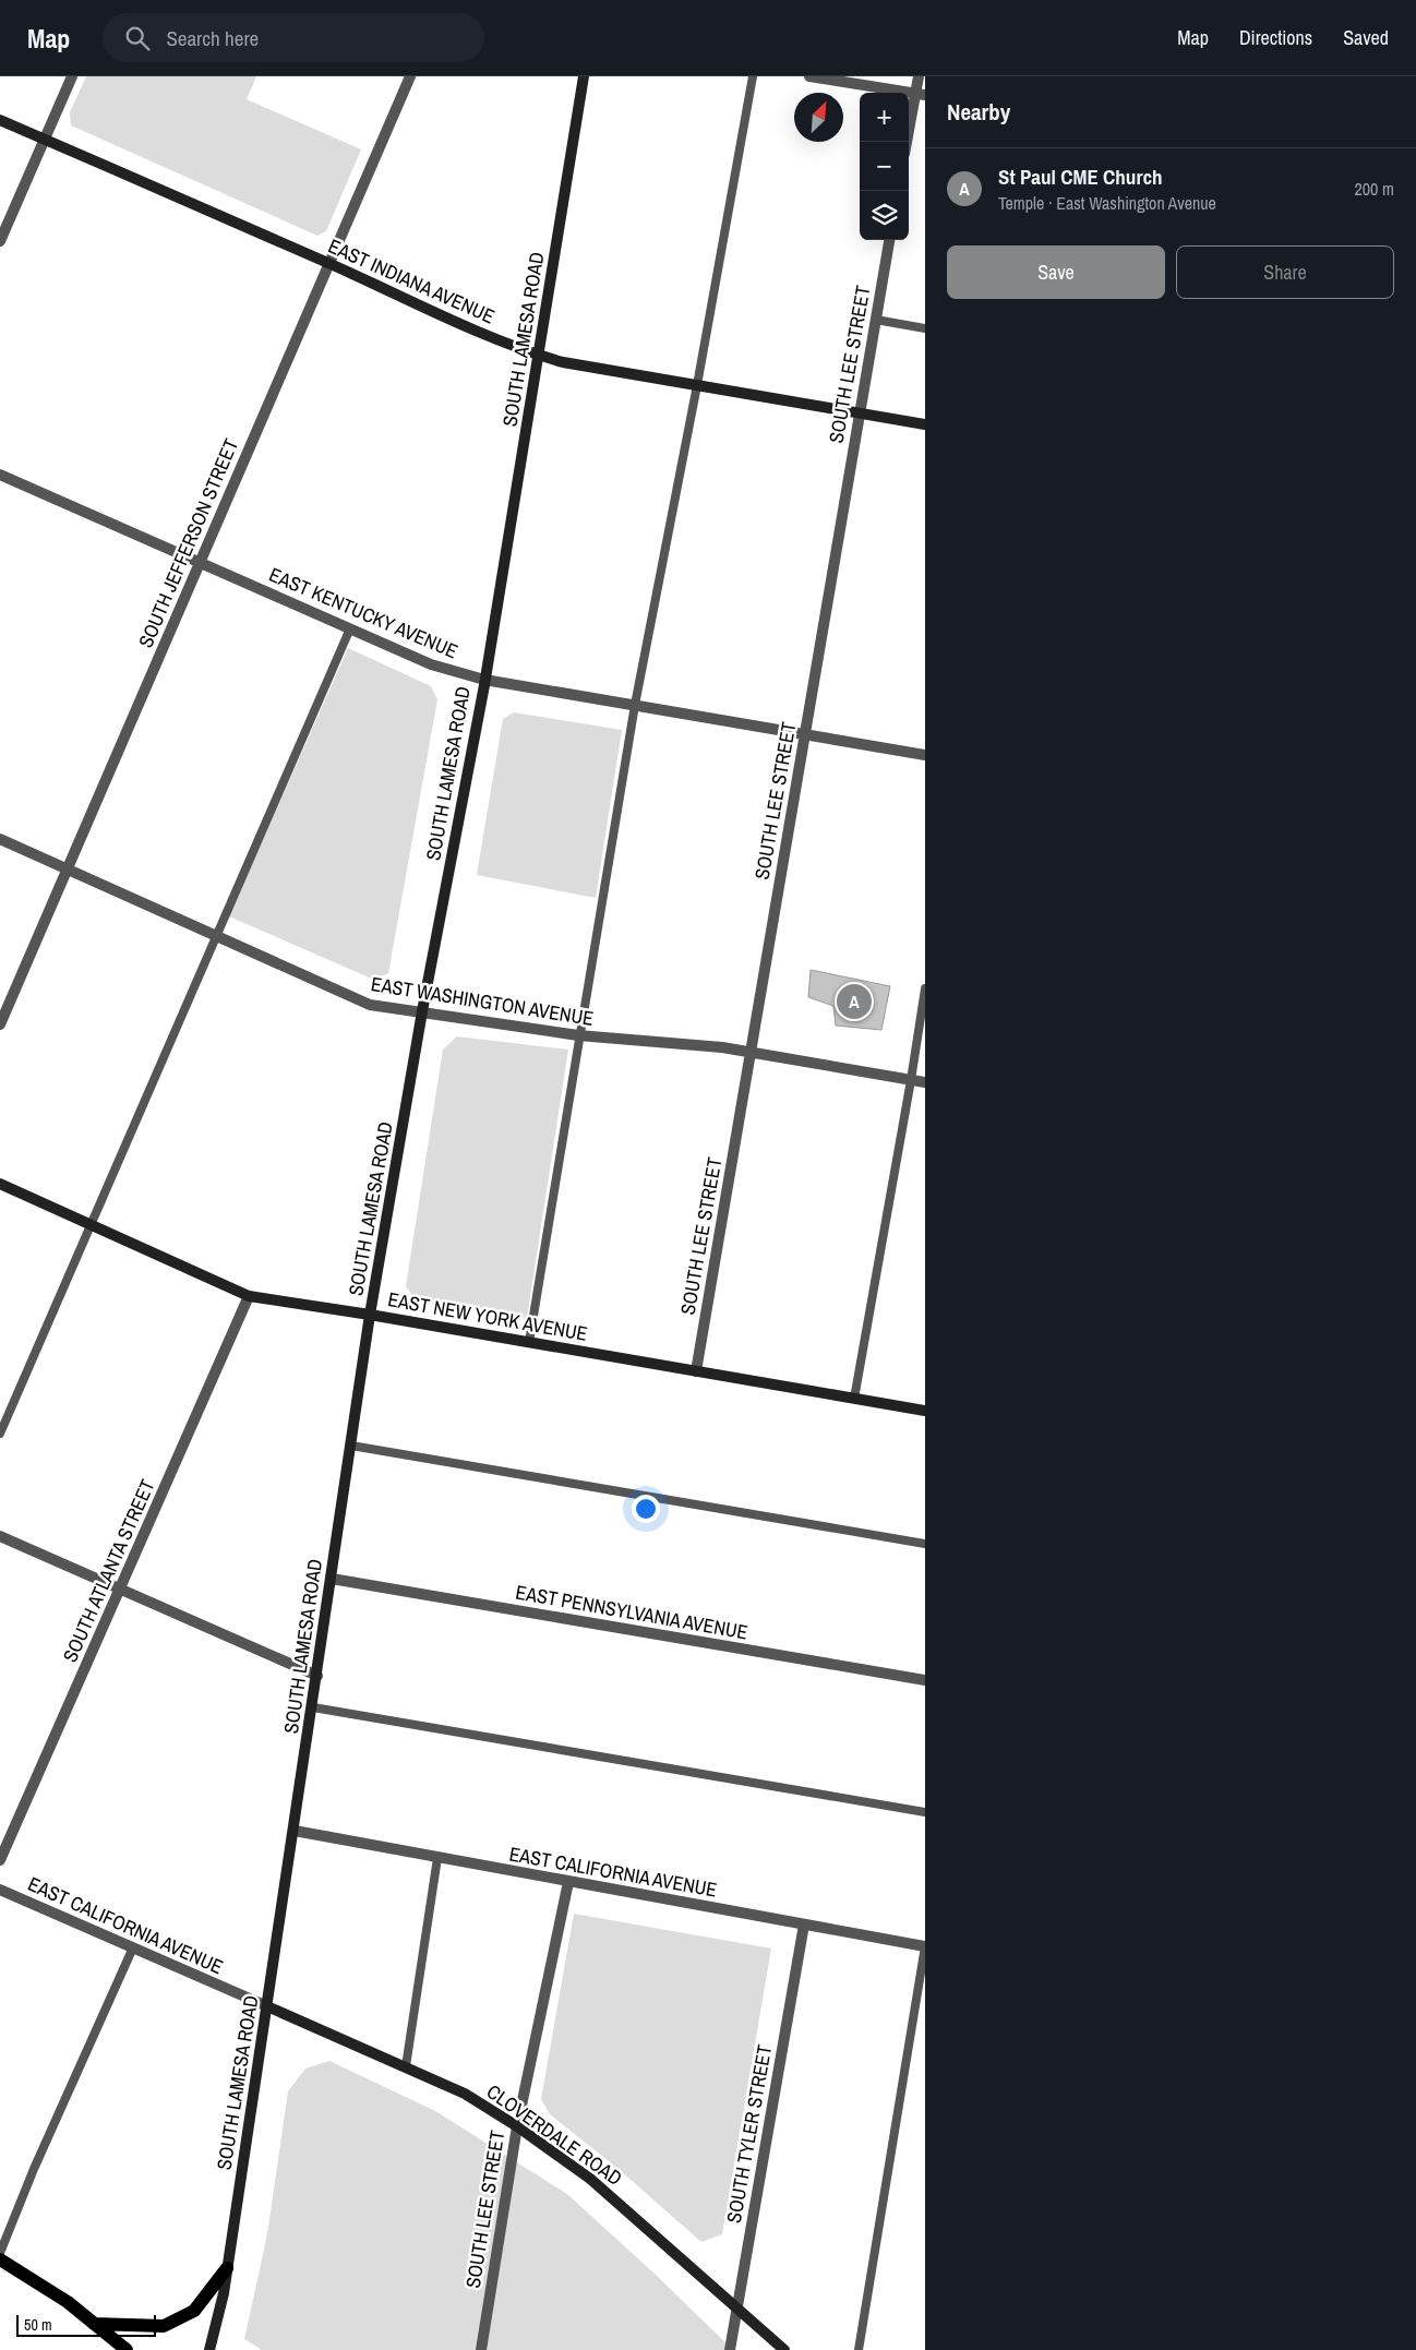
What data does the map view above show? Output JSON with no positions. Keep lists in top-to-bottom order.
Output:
{
  "streets": {
    "main road": [
      "EAST INDIANA AVENUE",
      "SOUTH LAMESA ROAD",
      "EAST NEW YORK AVENUE",
      "CLOVERDALE ROAD"
    ],
    "street": [
      "SOUTH LEE STREET",
      "SOUTH JEFFERSON STREET",
      "EAST KENTUCKY AVENUE",
      "EAST WASHINGTON AVENUE",
      "SOUTH ATLANTA STREET",
      "EAST PENNSYLVANIA AVENUE",
      "EAST CALIFORNIA AVENUE",
      "SOUTH TYLER STREET"
    ]
  },
  "crossings": [
    ["EAST INDIANA AVENUE", "SOUTH LAMESA ROAD"],
    ["EAST INDIANA AVENUE", "SOUTH LEE STREET"],
    ["EAST INDIANA AVENUE", "SOUTH JEFFERSON STREET"],
    ["SOUTH LAMESA ROAD", "EAST KENTUCKY AVENUE"],
    ["SOUTH LAMESA ROAD", "EAST WASHINGTON AVENUE"],
    ["SOUTH LAMESA ROAD", "EAST NEW YORK AVENUE"],
    ["SOUTH LAMESA ROAD", "EAST PENNSYLVANIA AVENUE"],
    ["SOUTH LAMESA ROAD", "EAST CALIFORNIA AVENUE"],
    ["SOUTH LAMESA ROAD", "CLOVERDALE ROAD"],
    ["SOUTH LEE STREET", "EAST KENTUCKY AVENUE"],
    ["SOUTH LEE STREET", "EAST WASHINGTON AVENUE"],
    ["SOUTH LEE STREET", "EAST NEW YORK AVENUE"],
    ["SOUTH LEE STREET", "EAST CALIFORNIA AVENUE"],
    ["SOUTH LEE STREET", "CLOVERDALE ROAD"],
    ["SOUTH JEFFERSON STREET", "EAST KENTUCKY AVENUE"],
    ["SOUTH JEFFERSON STREET", "EAST WASHINGTON AVENUE"],
    ["EAST NEW YORK AVENUE", "SOUTH ATLANTA STREET"],
    ["EAST CALIFORNIA AVENUE", "SOUTH TYLER STREET"],
    ["EAST CALIFORNIA AVENUE", "CLOVERDALE ROAD"],
    ["SOUTH TYLER STREET", "CLOVERDALE ROAD"]
  ],
  "scale_bar": "50 m",
  "north": "top right",
  "page": {
    "header": "Map",
    "search": "Search here",
    "nav": ["Map", "Directions", "Saved"],
    "heading": "Nearby",
    "map_buttons": ["+", "−"],
    "list": [
      {
        "mark": "A",
        "name": "St Paul CME Church",
        "note": "Temple · East Washington Avenue",
        "value": "200 m"
      }
    ],
    "buttons": ["Save", "Share"],
    "pins": "A",
    "scale": "50 m"
  }
}
